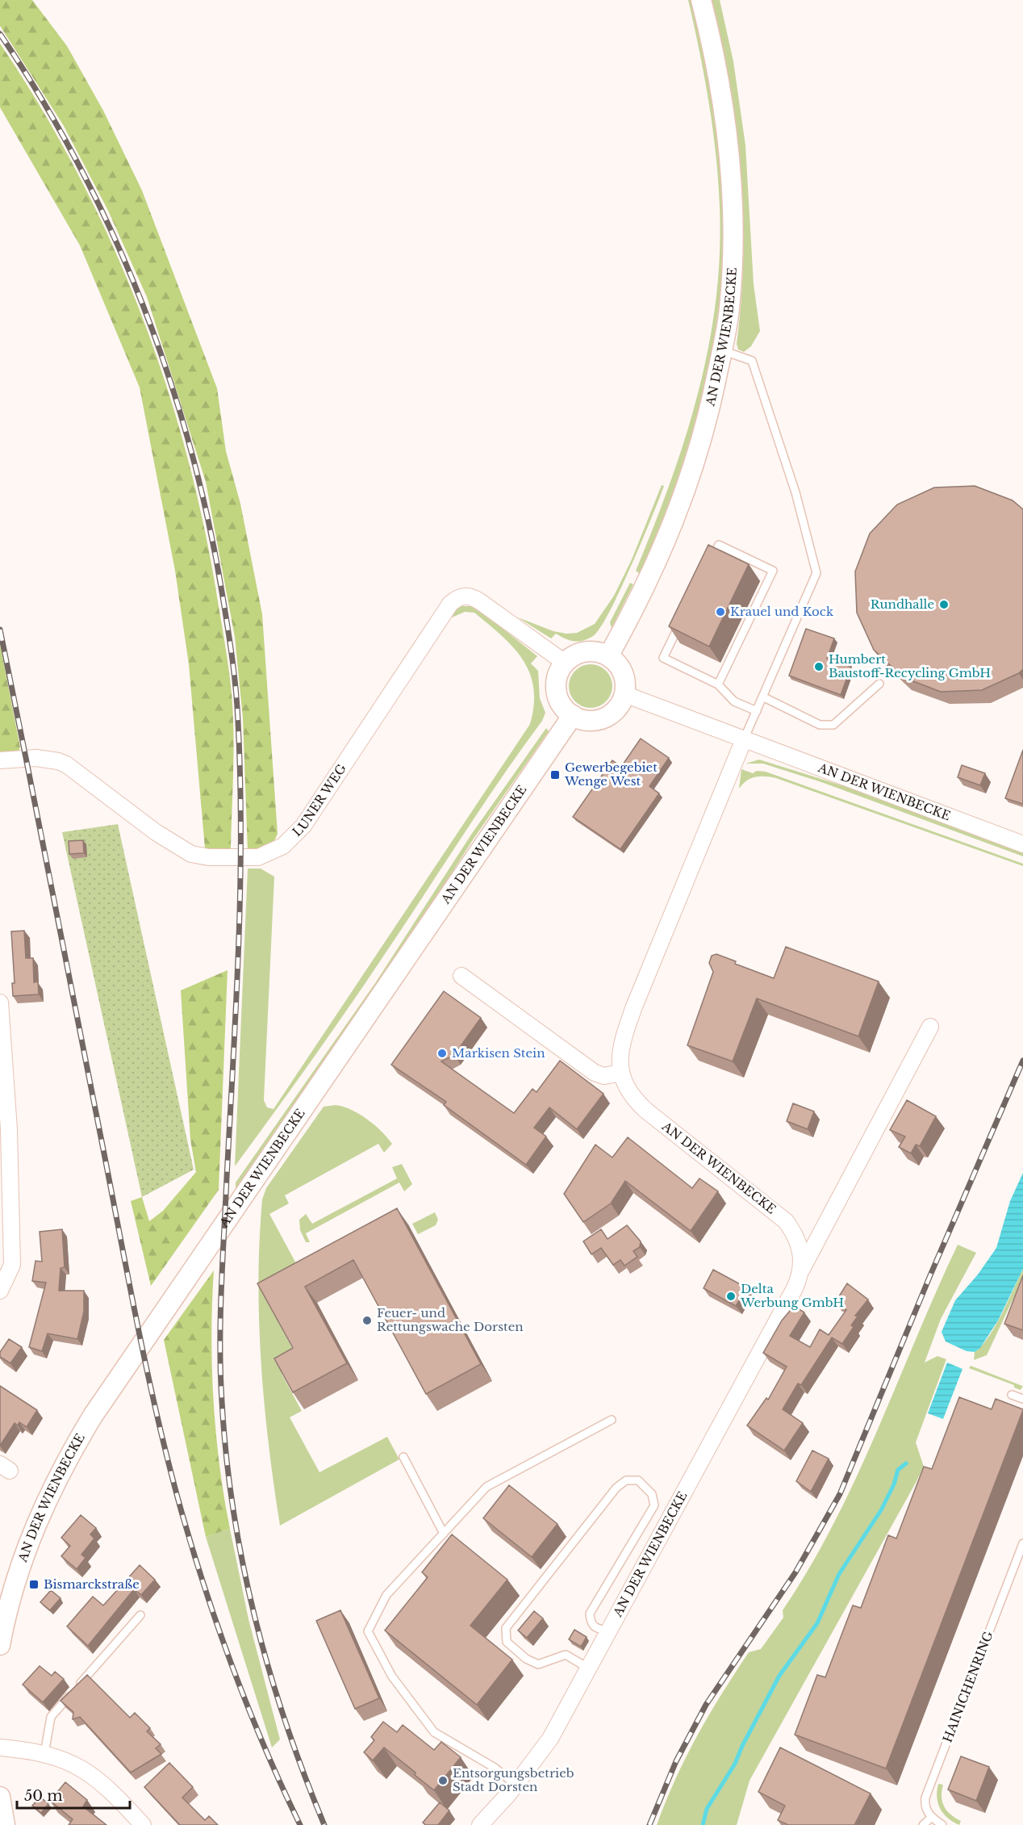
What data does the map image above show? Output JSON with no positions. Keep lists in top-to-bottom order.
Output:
{
  "streets": {
    "street": ["AN DER WIENBECKE", "LUNER WEG"],
    "lane": ["HAINICHENRING"]
  },
  "crossings": [
    ["AN DER WIENBECKE", "LUNER WEG"]
  ],
  "places": {
    "other": [
      "Rundhalle",
      "Krauel und Kock",
      "Humbert Baustoff-Recycling GmbH",
      "Markisen Stein",
      "Delta Werbung GmbH",
      "Feuer- und Rettungswache Dorsten",
      "Entsorgungsbetrieb Stadt Dorsten"
    ],
    "transit": ["Gewerbegebiet Wenge West", "Bismarckstraße"]
  },
  "scale_bar": "50 m"
}
